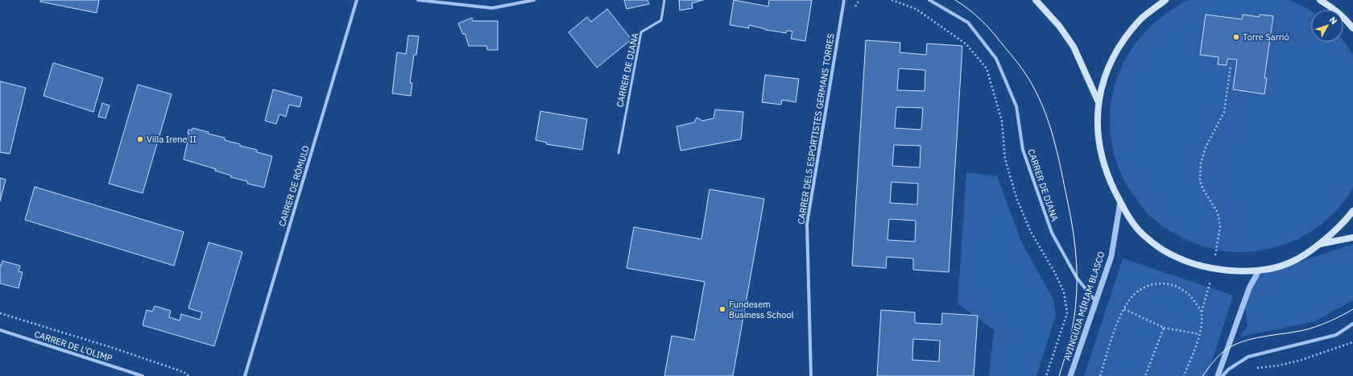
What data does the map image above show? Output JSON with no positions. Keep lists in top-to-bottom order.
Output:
{
  "streets": {
    "street": [
      "CARRER DE DIANA",
      "CARRER DELS ESPORTISTES GERMANS TORRES",
      "CARRER DE RÓMULO",
      "AVINGUDA MÍRIAM BLASCO",
      "CARRER DE L'OLIMP"
    ]
  },
  "crossings": [
    ["CARRER DE DIANA", "AVINGUDA MÍRIAM BLASCO"]
  ],
  "places": ["Torre Sarrió", "Villa Irene II", "Fundesem Business School"],
  "north": "top right"
}
